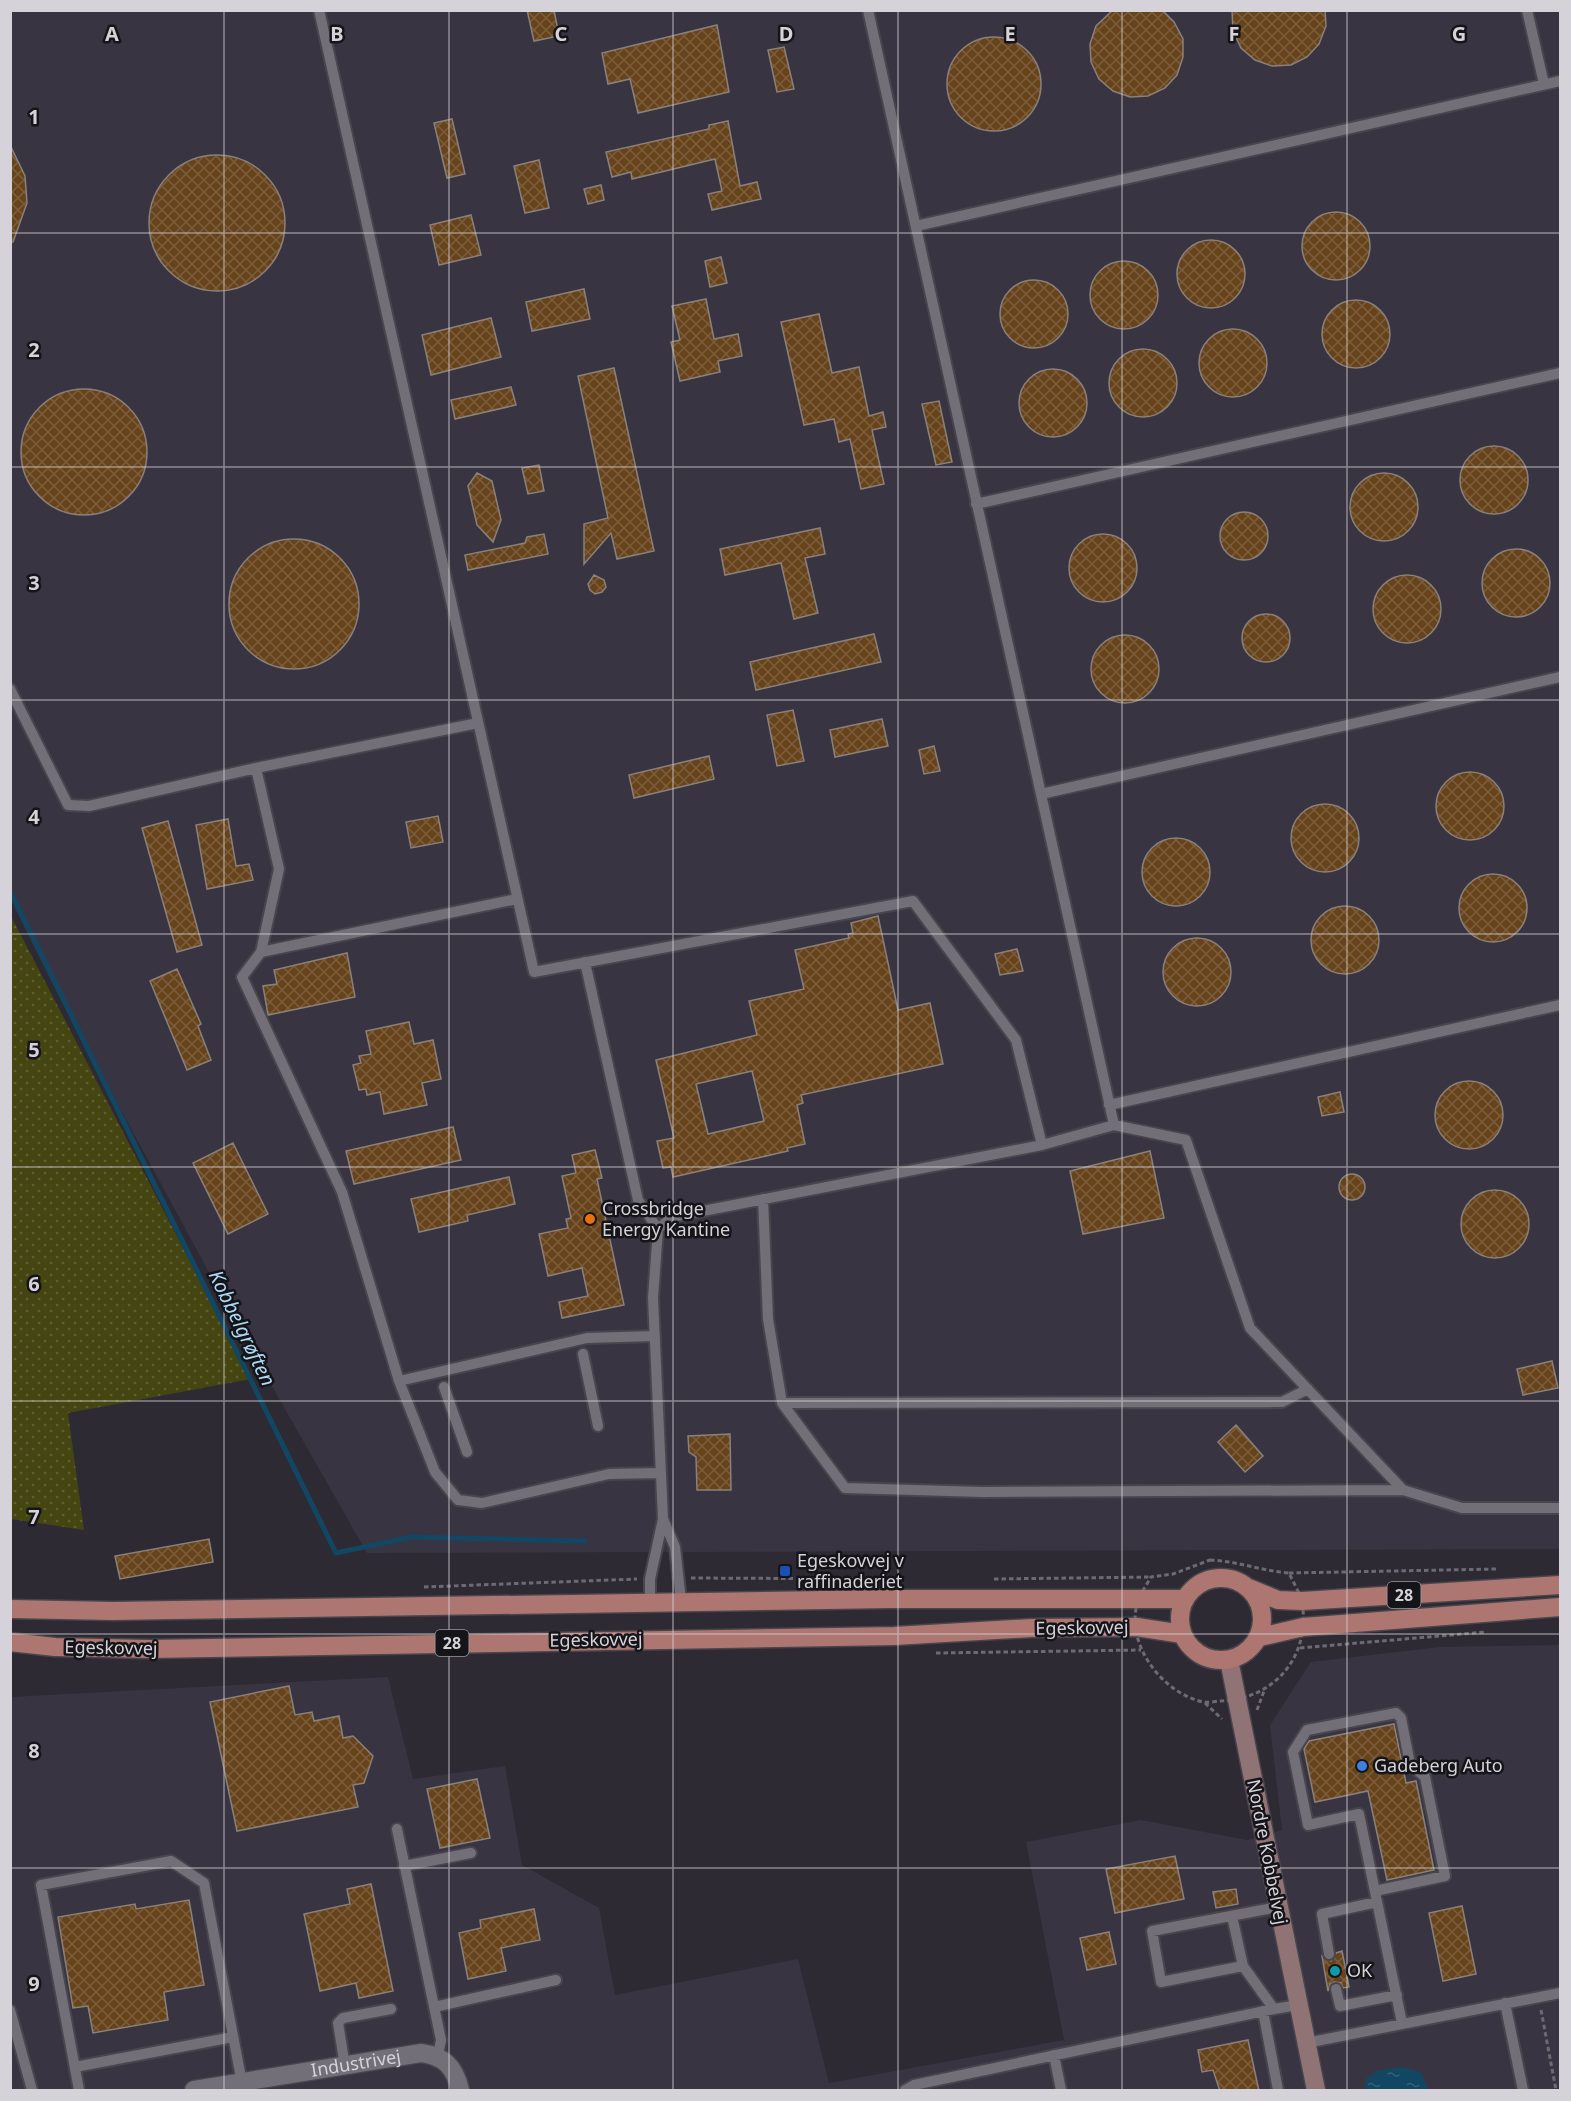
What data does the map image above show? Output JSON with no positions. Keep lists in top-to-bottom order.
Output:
{
  "streets": {
    "main road": ["28", "Egeskovvej"],
    "street": ["Nordre Kobbelvej", "Industrivej"]
  },
  "crossings": [
    ["28", "Egeskovvej"],
    ["28", "Nordre Kobbelvej"],
    ["Egeskovvej", "Nordre Kobbelvej"]
  ],
  "water": ["Kobbelgrøften"],
  "places": {
    "other": ["Crossbridge Energy Kantine", "Gadeberg Auto", "OK"],
    "transit": ["Egeskovvej v raffinaderiet"]
  },
  "grid": {
    "columns": [
      "A",
      "B",
      "C",
      "D",
      "E",
      "F",
      "G"
    ],
    "rows": [
      "1",
      "2",
      "3",
      "4",
      "5",
      "6",
      "7",
      "8",
      "9"
    ]
  }
}
